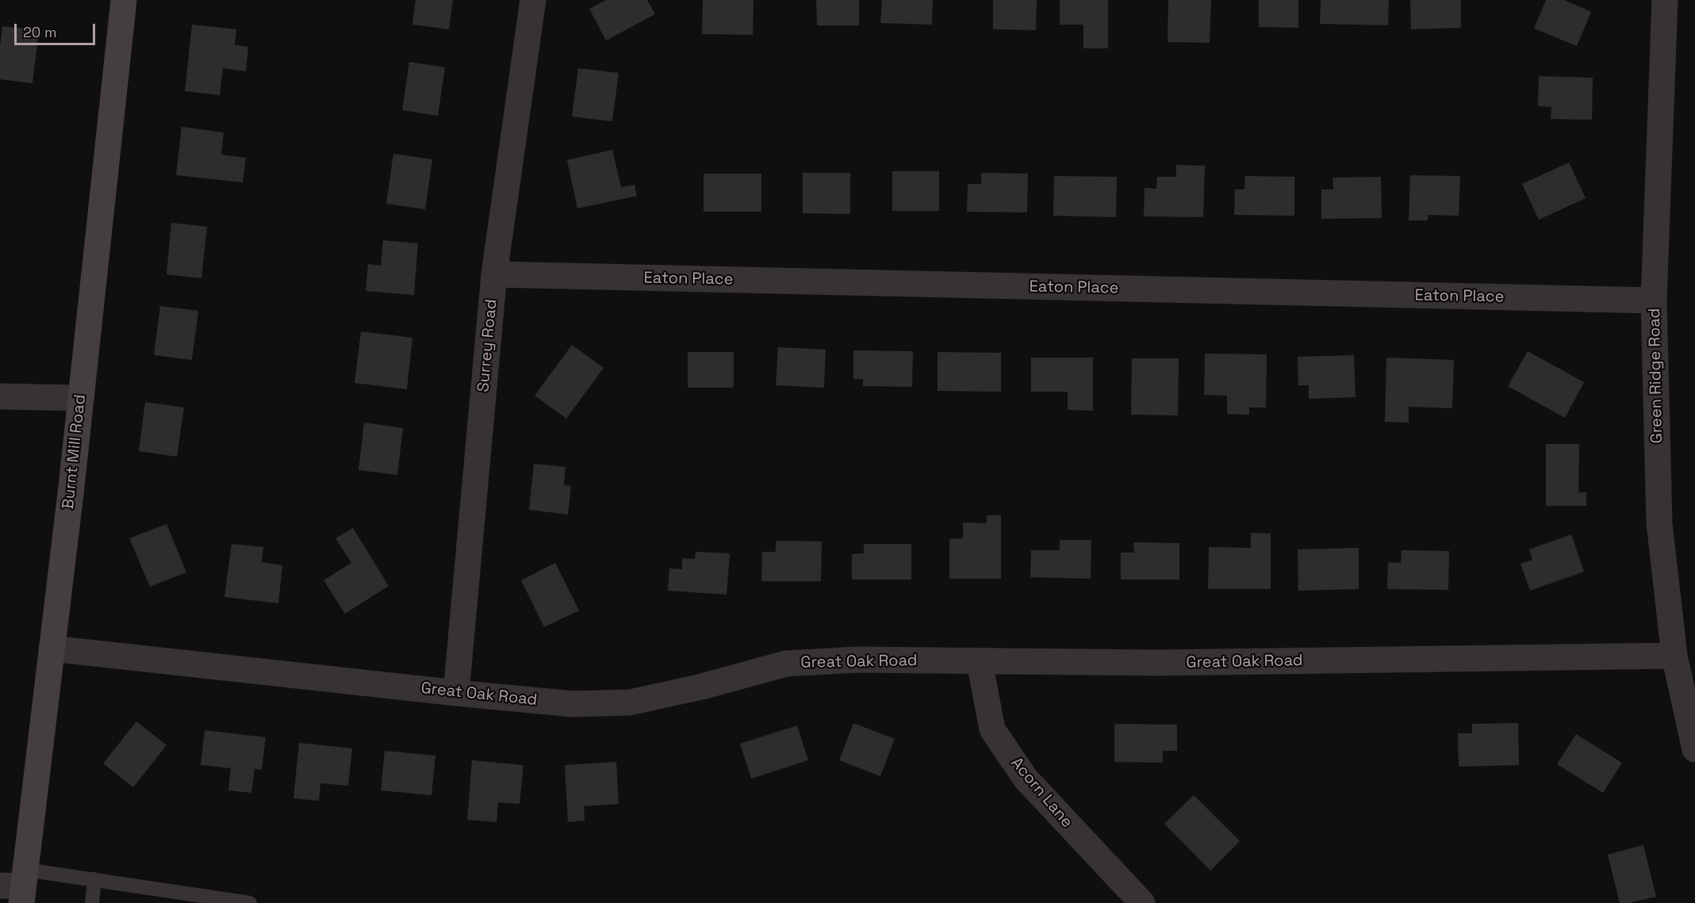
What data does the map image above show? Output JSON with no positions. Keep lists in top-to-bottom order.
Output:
{
  "streets": {
    "main road": ["Burnt Mill Road"],
    "street": [
      "Eaton Place",
      "Surrey Road",
      "Green Ridge Road",
      "Great Oak Road",
      "Acorn Lane"
    ]
  },
  "crossings": [
    ["Eaton Place", "Surrey Road"],
    ["Eaton Place", "Green Ridge Road"],
    ["Surrey Road", "Great Oak Road"],
    ["Green Ridge Road", "Great Oak Road"],
    ["Burnt Mill Road", "Great Oak Road"],
    ["Great Oak Road", "Acorn Lane"]
  ],
  "scale_bar": "20 m"
}
